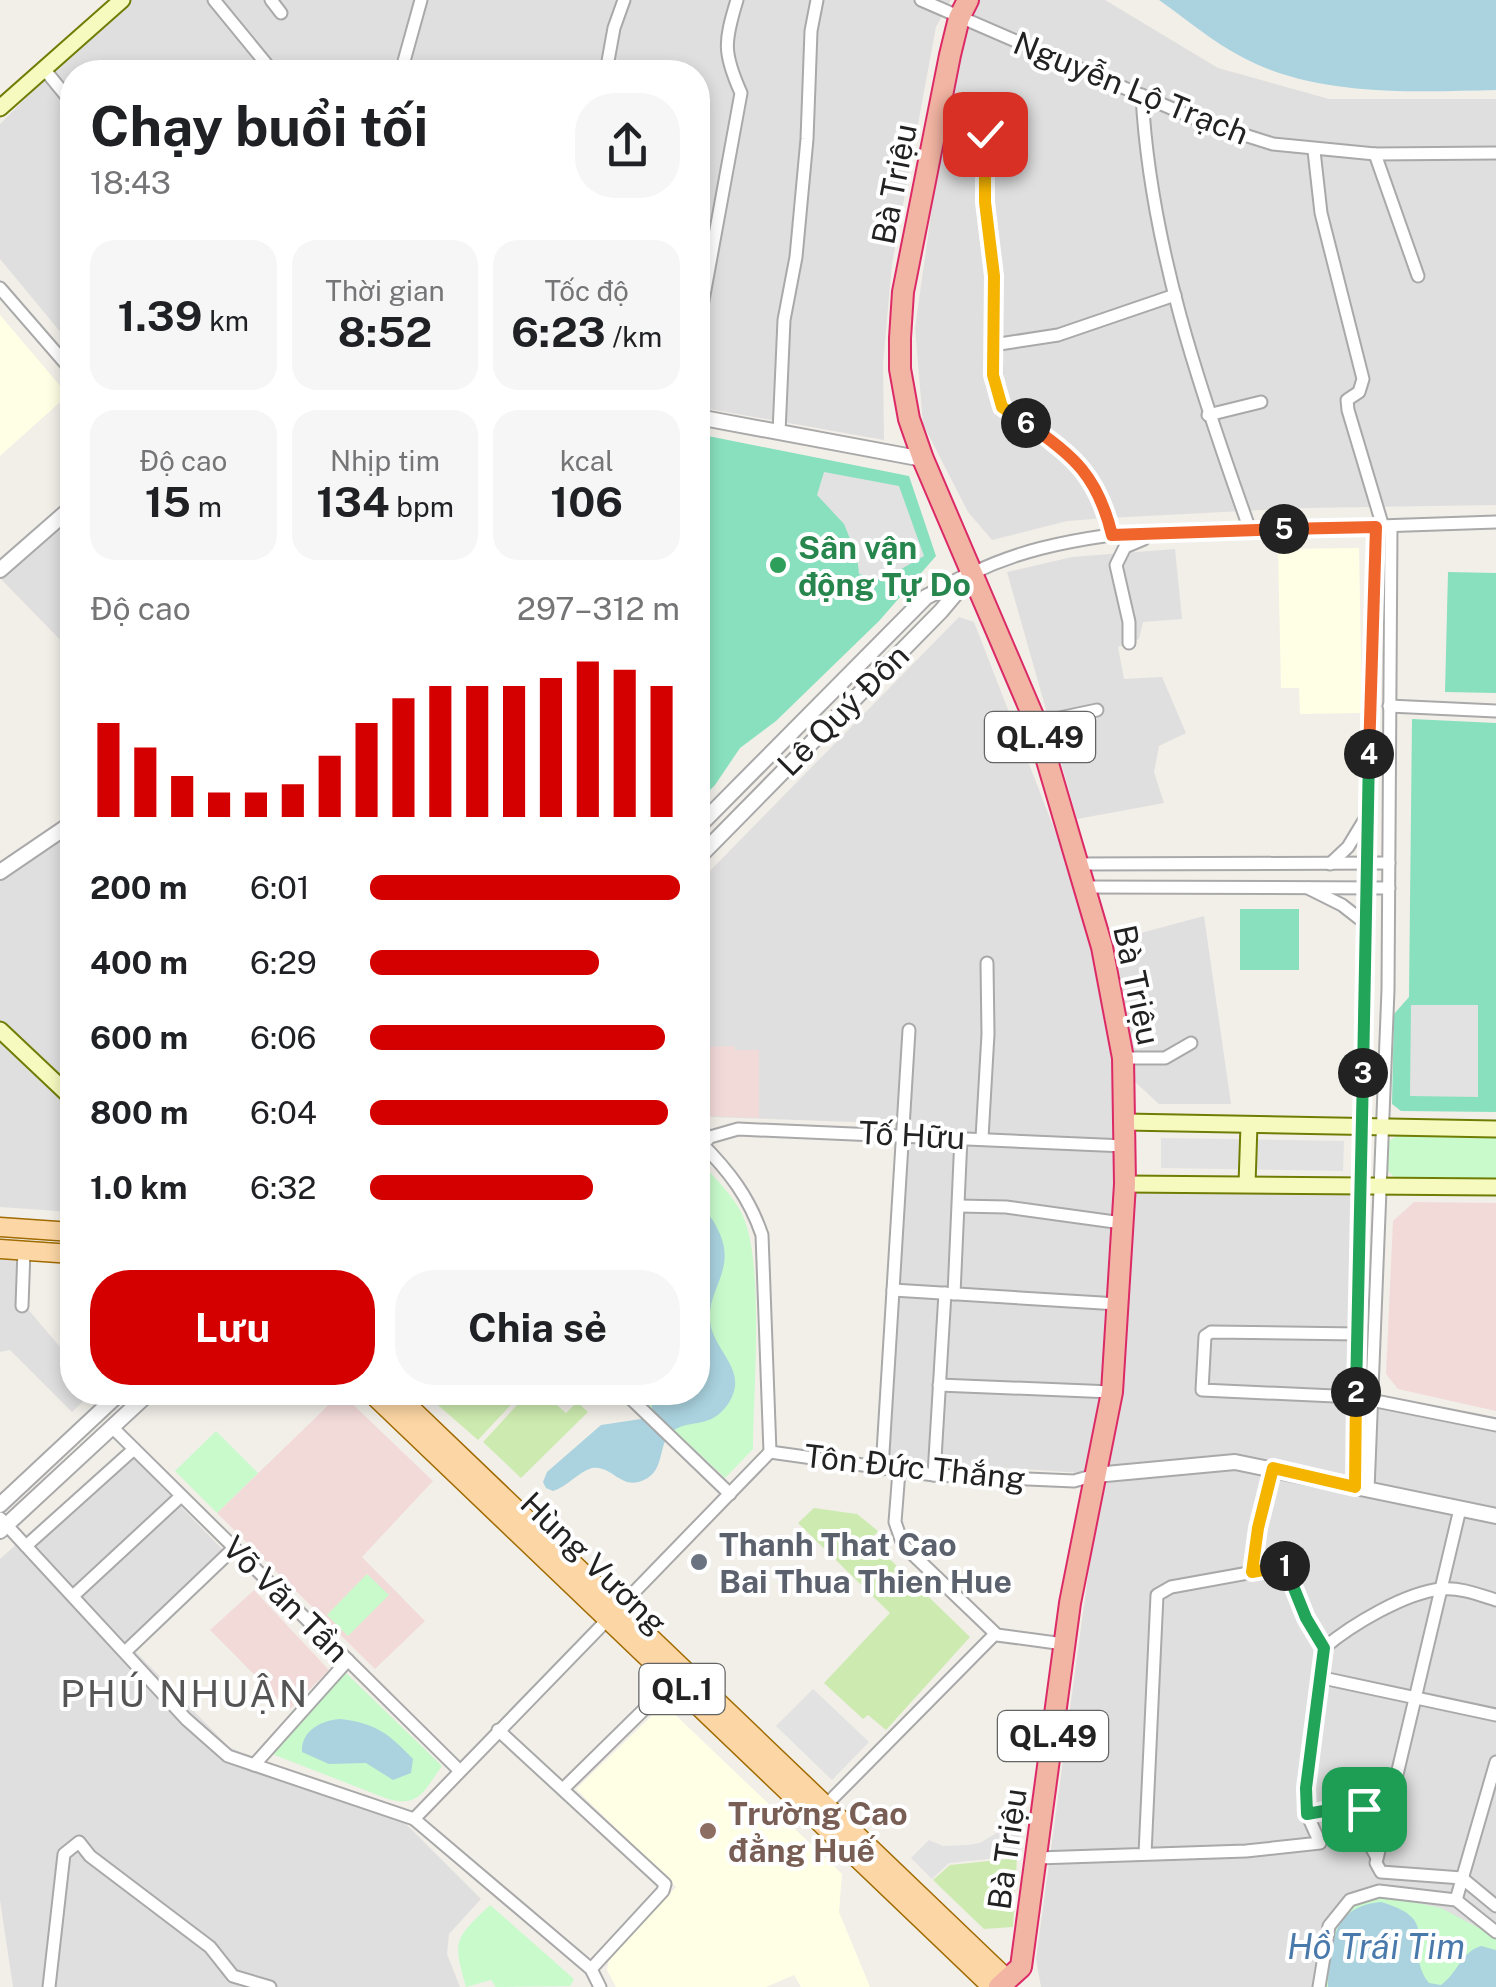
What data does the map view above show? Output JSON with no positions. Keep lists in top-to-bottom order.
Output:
{
  "streets": {
    "highway": ["Bà Triệu", "QL.49"],
    "main road": ["Hùng Vương", "QL.1"],
    "street": [
      "Nguyễn Lộ Trạch",
      "Lê Quý Đôn",
      "Tố Hữu",
      "Tôn Đức Thắng",
      "Võ Văn Tần"
    ]
  },
  "crossings": [
    ["Nguyễn Lộ Trạch", "Bà Triệu"],
    ["Bà Triệu", "Lê Quý Đôn"],
    ["Bà Triệu", "Tố Hữu"],
    ["Bà Triệu", "Tôn Đức Thắng"],
    ["Bà Triệu", "Hùng Vương"]
  ],
  "districts": ["PHÚ NHUẬN"],
  "water": ["Hồ Trái Tim"],
  "places": ["Sân vận động Tự Do", "Thanh That Cao Bai Thua Thien Hue", "Trường Cao đẳng Huế"],
  "page": {
    "heading": ["Chạy buổi tối", "18:43"],
    "stats": [
      ["1.39 km"],
      ["Thời gian", "8:52"],
      ["Tốc độ", "6:23 /km"],
      ["Độ cao", "15 m"],
      ["Nhịp tim", "134 bpm"],
      ["kcal", "106"]
    ],
    "pins": [
      "6",
      "5",
      "4",
      "3",
      "2",
      "1"
    ],
    "chart": ["Độ cao", "297–312 m"],
    "list": [
      {
        "name": "200 m",
        "note": "6:01"
      },
      {
        "name": "400 m",
        "note": "6:29"
      },
      {
        "name": "600 m",
        "note": "6:06"
      },
      {
        "name": "800 m",
        "note": "6:04"
      },
      {
        "name": "1.0 km",
        "note": "6:32"
      }
    ],
    "buttons": ["Lưu", "Chia sẻ"]
  }
}
